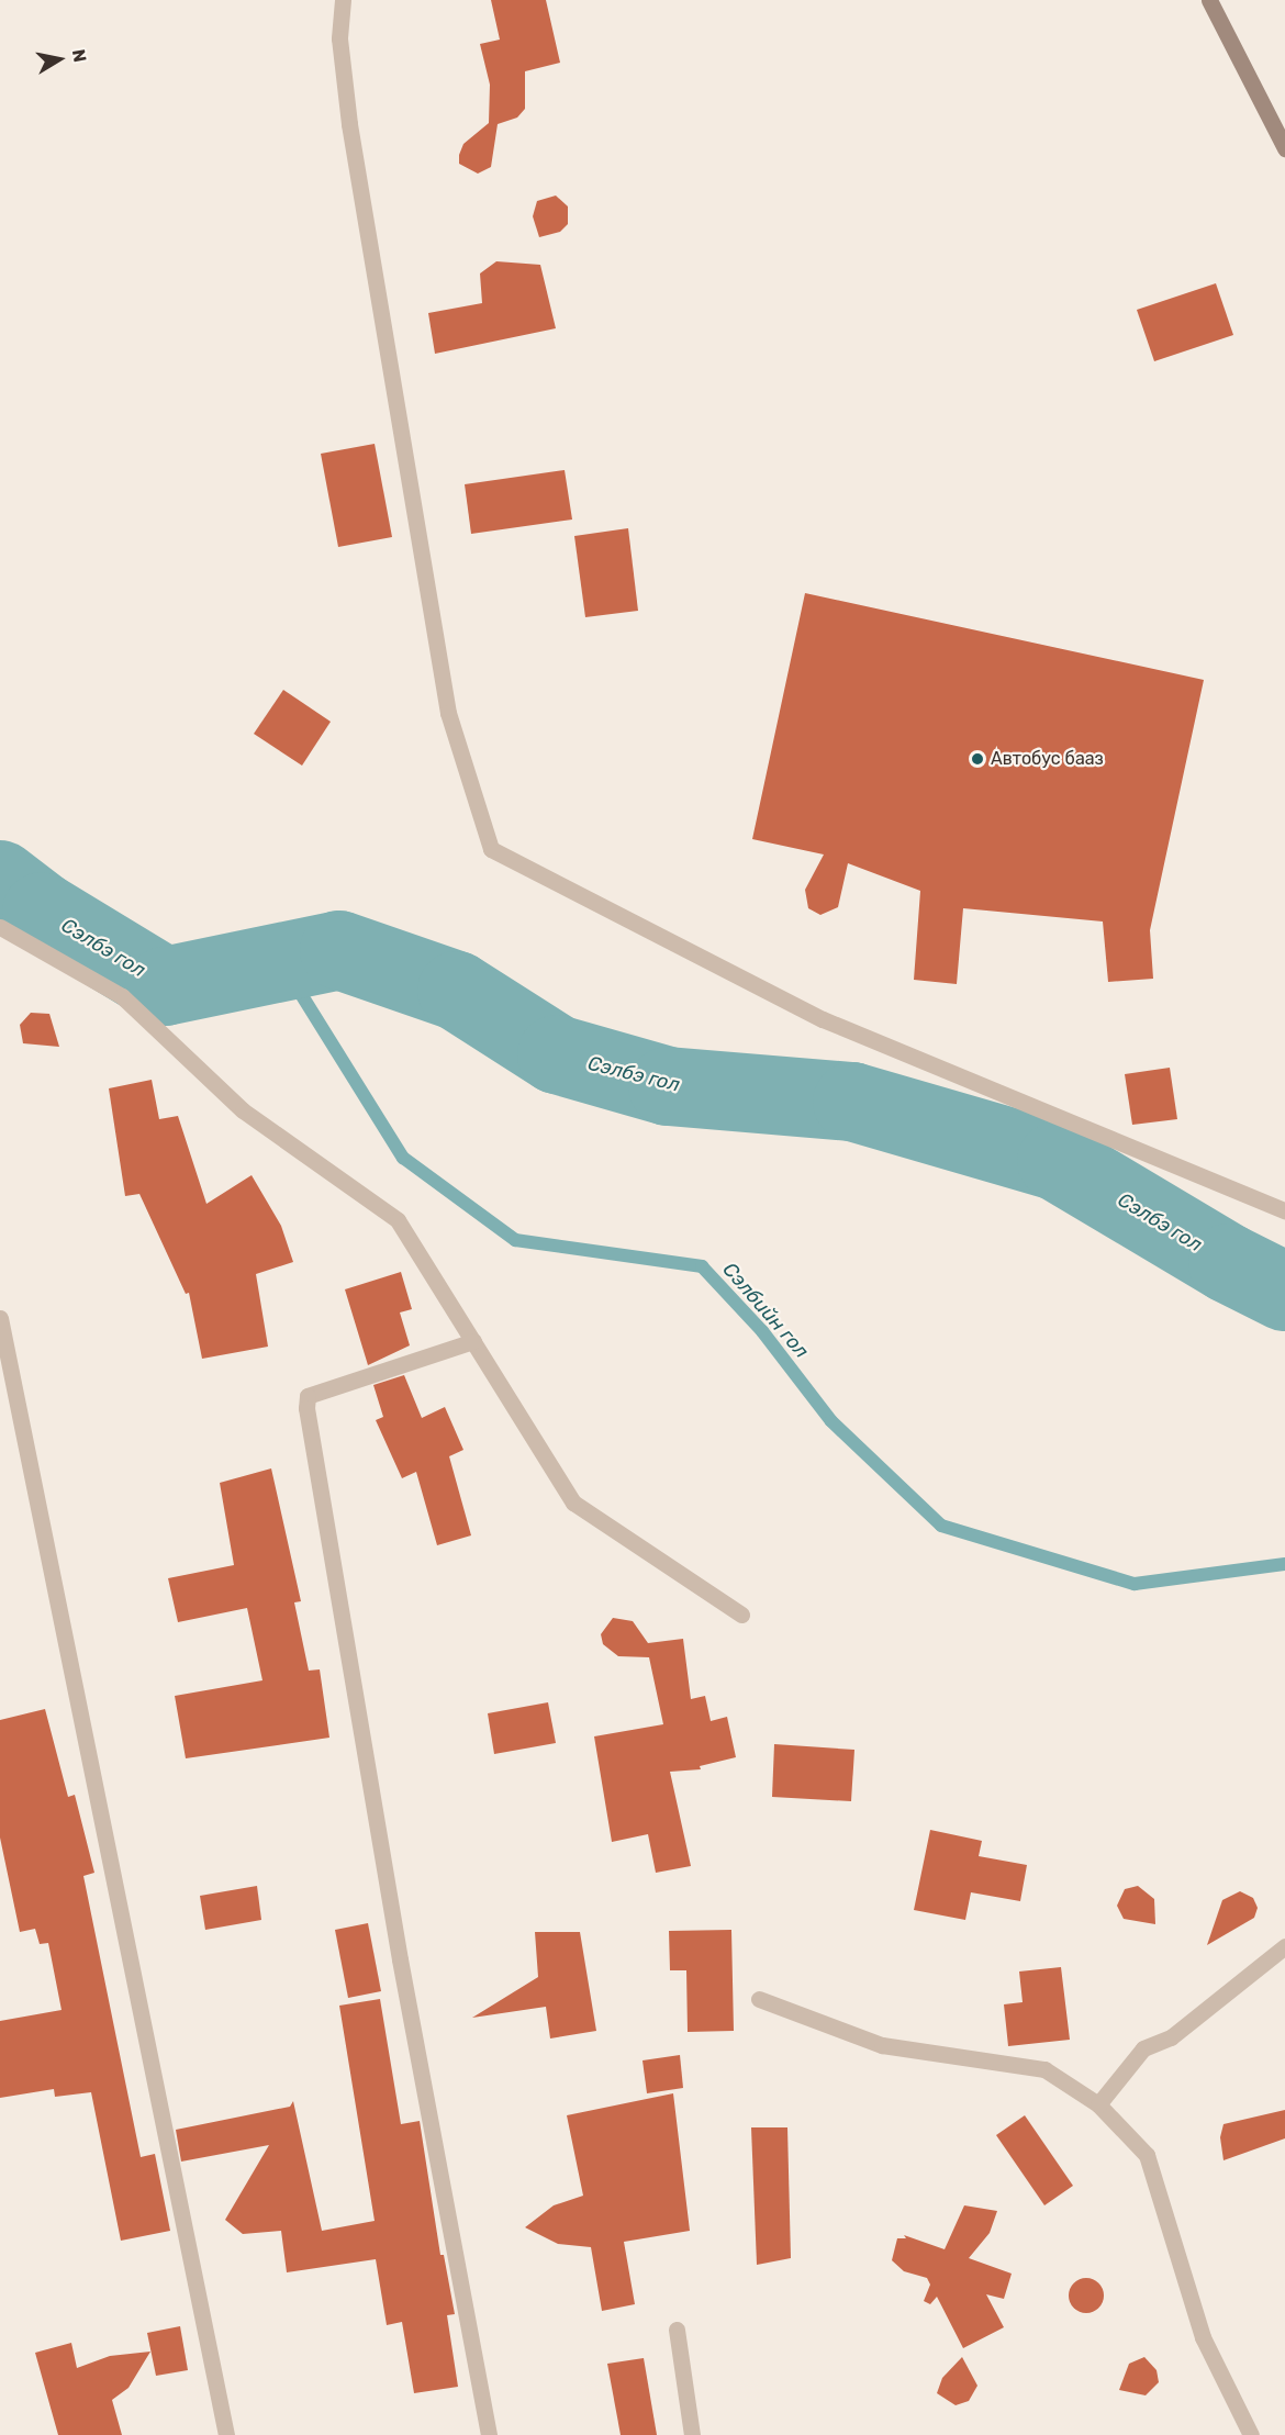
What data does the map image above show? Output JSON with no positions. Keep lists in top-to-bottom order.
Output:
{
  "water": ["Сэлбэ гол", "Сэлбийн гол"],
  "places": ["Автобус бааз"],
  "north": "right"
}
